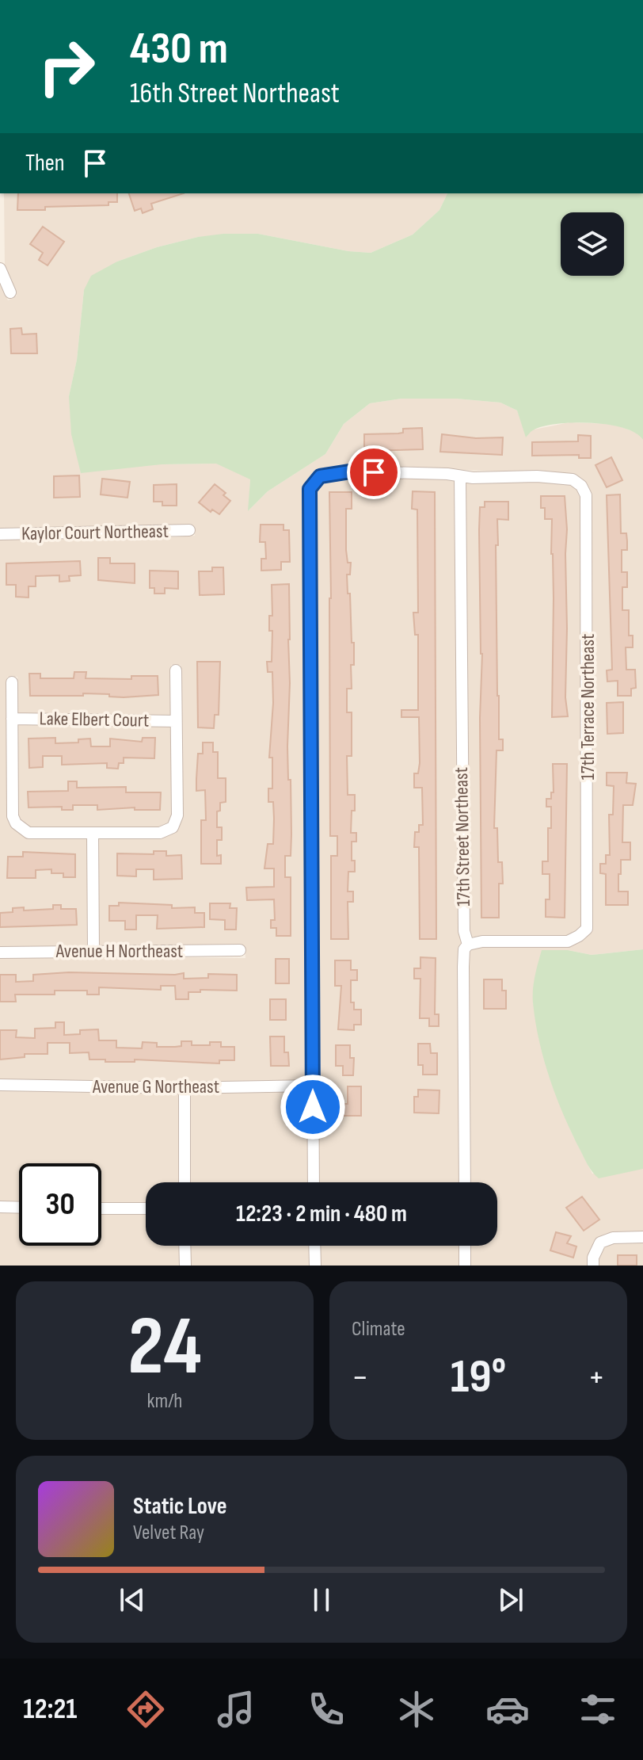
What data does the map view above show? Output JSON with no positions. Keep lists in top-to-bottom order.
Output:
{
  "streets": {
    "street": [
      "Kaylor Court Northeast",
      "17th Terrace Northeast",
      "Lake Elbert Court",
      "17th Street Northeast",
      "Avenue H Northeast",
      "Avenue G Northeast"
    ]
  },
  "crossings": [
    ["17th Terrace Northeast", "17th Street Northeast"]
  ],
  "page": {
    "turn": ["430 m", "16th Street Northeast"],
    "then": "Then",
    "limit": "30",
    "trip": "12:23 · 2 min · 480 m",
    "tile": [
      ["24", "km/h"],
      "Climate"
    ],
    "heat": ["−", "19°", "+"],
    "song": ["Static Love", "Velvet Ray"],
    "tabs": "12:21"
  }
}
